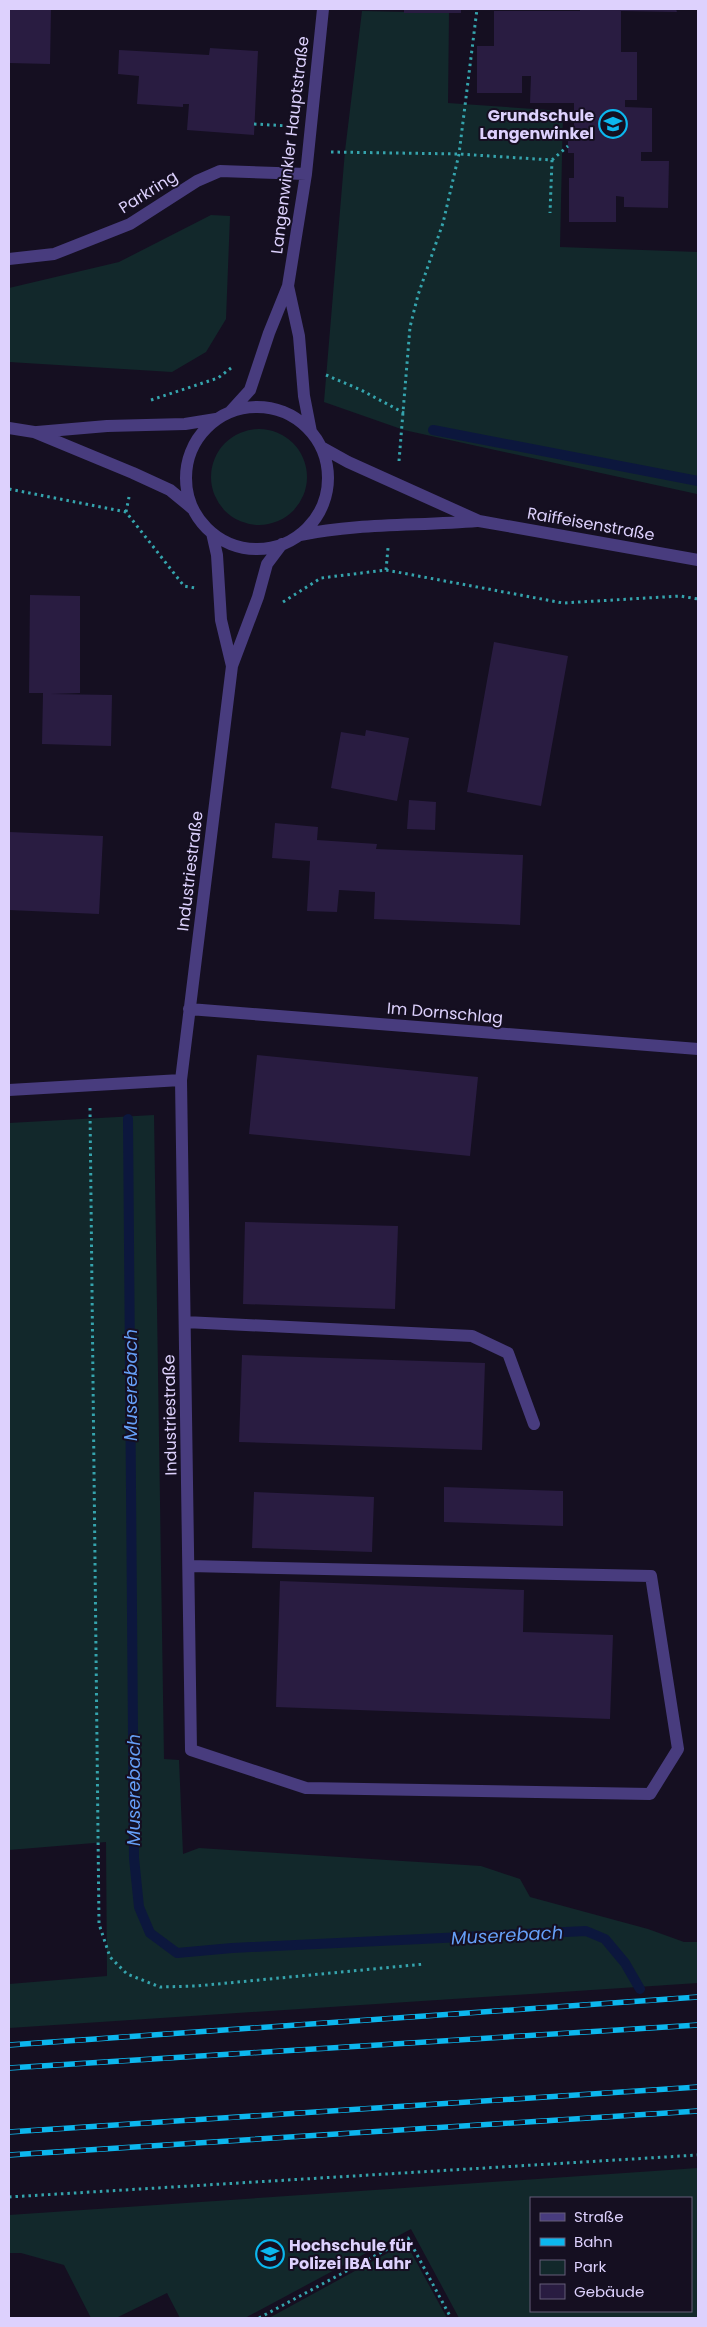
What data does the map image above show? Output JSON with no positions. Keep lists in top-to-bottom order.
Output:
{
  "streets": {
    "street": [
      "Langenwinkler Hauptstraße",
      "Parkring",
      "Raiffeisenstraße",
      "Industriestraße",
      "Im Dornschlag"
    ]
  },
  "crossings": [
    ["Langenwinkler Hauptstraße", "Parkring"],
    ["Langenwinkler Hauptstraße", "Raiffeisenstraße"],
    ["Langenwinkler Hauptstraße", "Industriestraße"],
    ["Raiffeisenstraße", "Industriestraße"],
    ["Industriestraße", "Im Dornschlag"]
  ],
  "water": ["Muserebach"],
  "places": {
    "school or university": ["Grundschule Langenwinkel", "Hochschule für Polizei IBA Lahr"]
  },
  "legend": [
    "Straße",
    "Bahn",
    "Park",
    "Gebäude"
  ]
}
